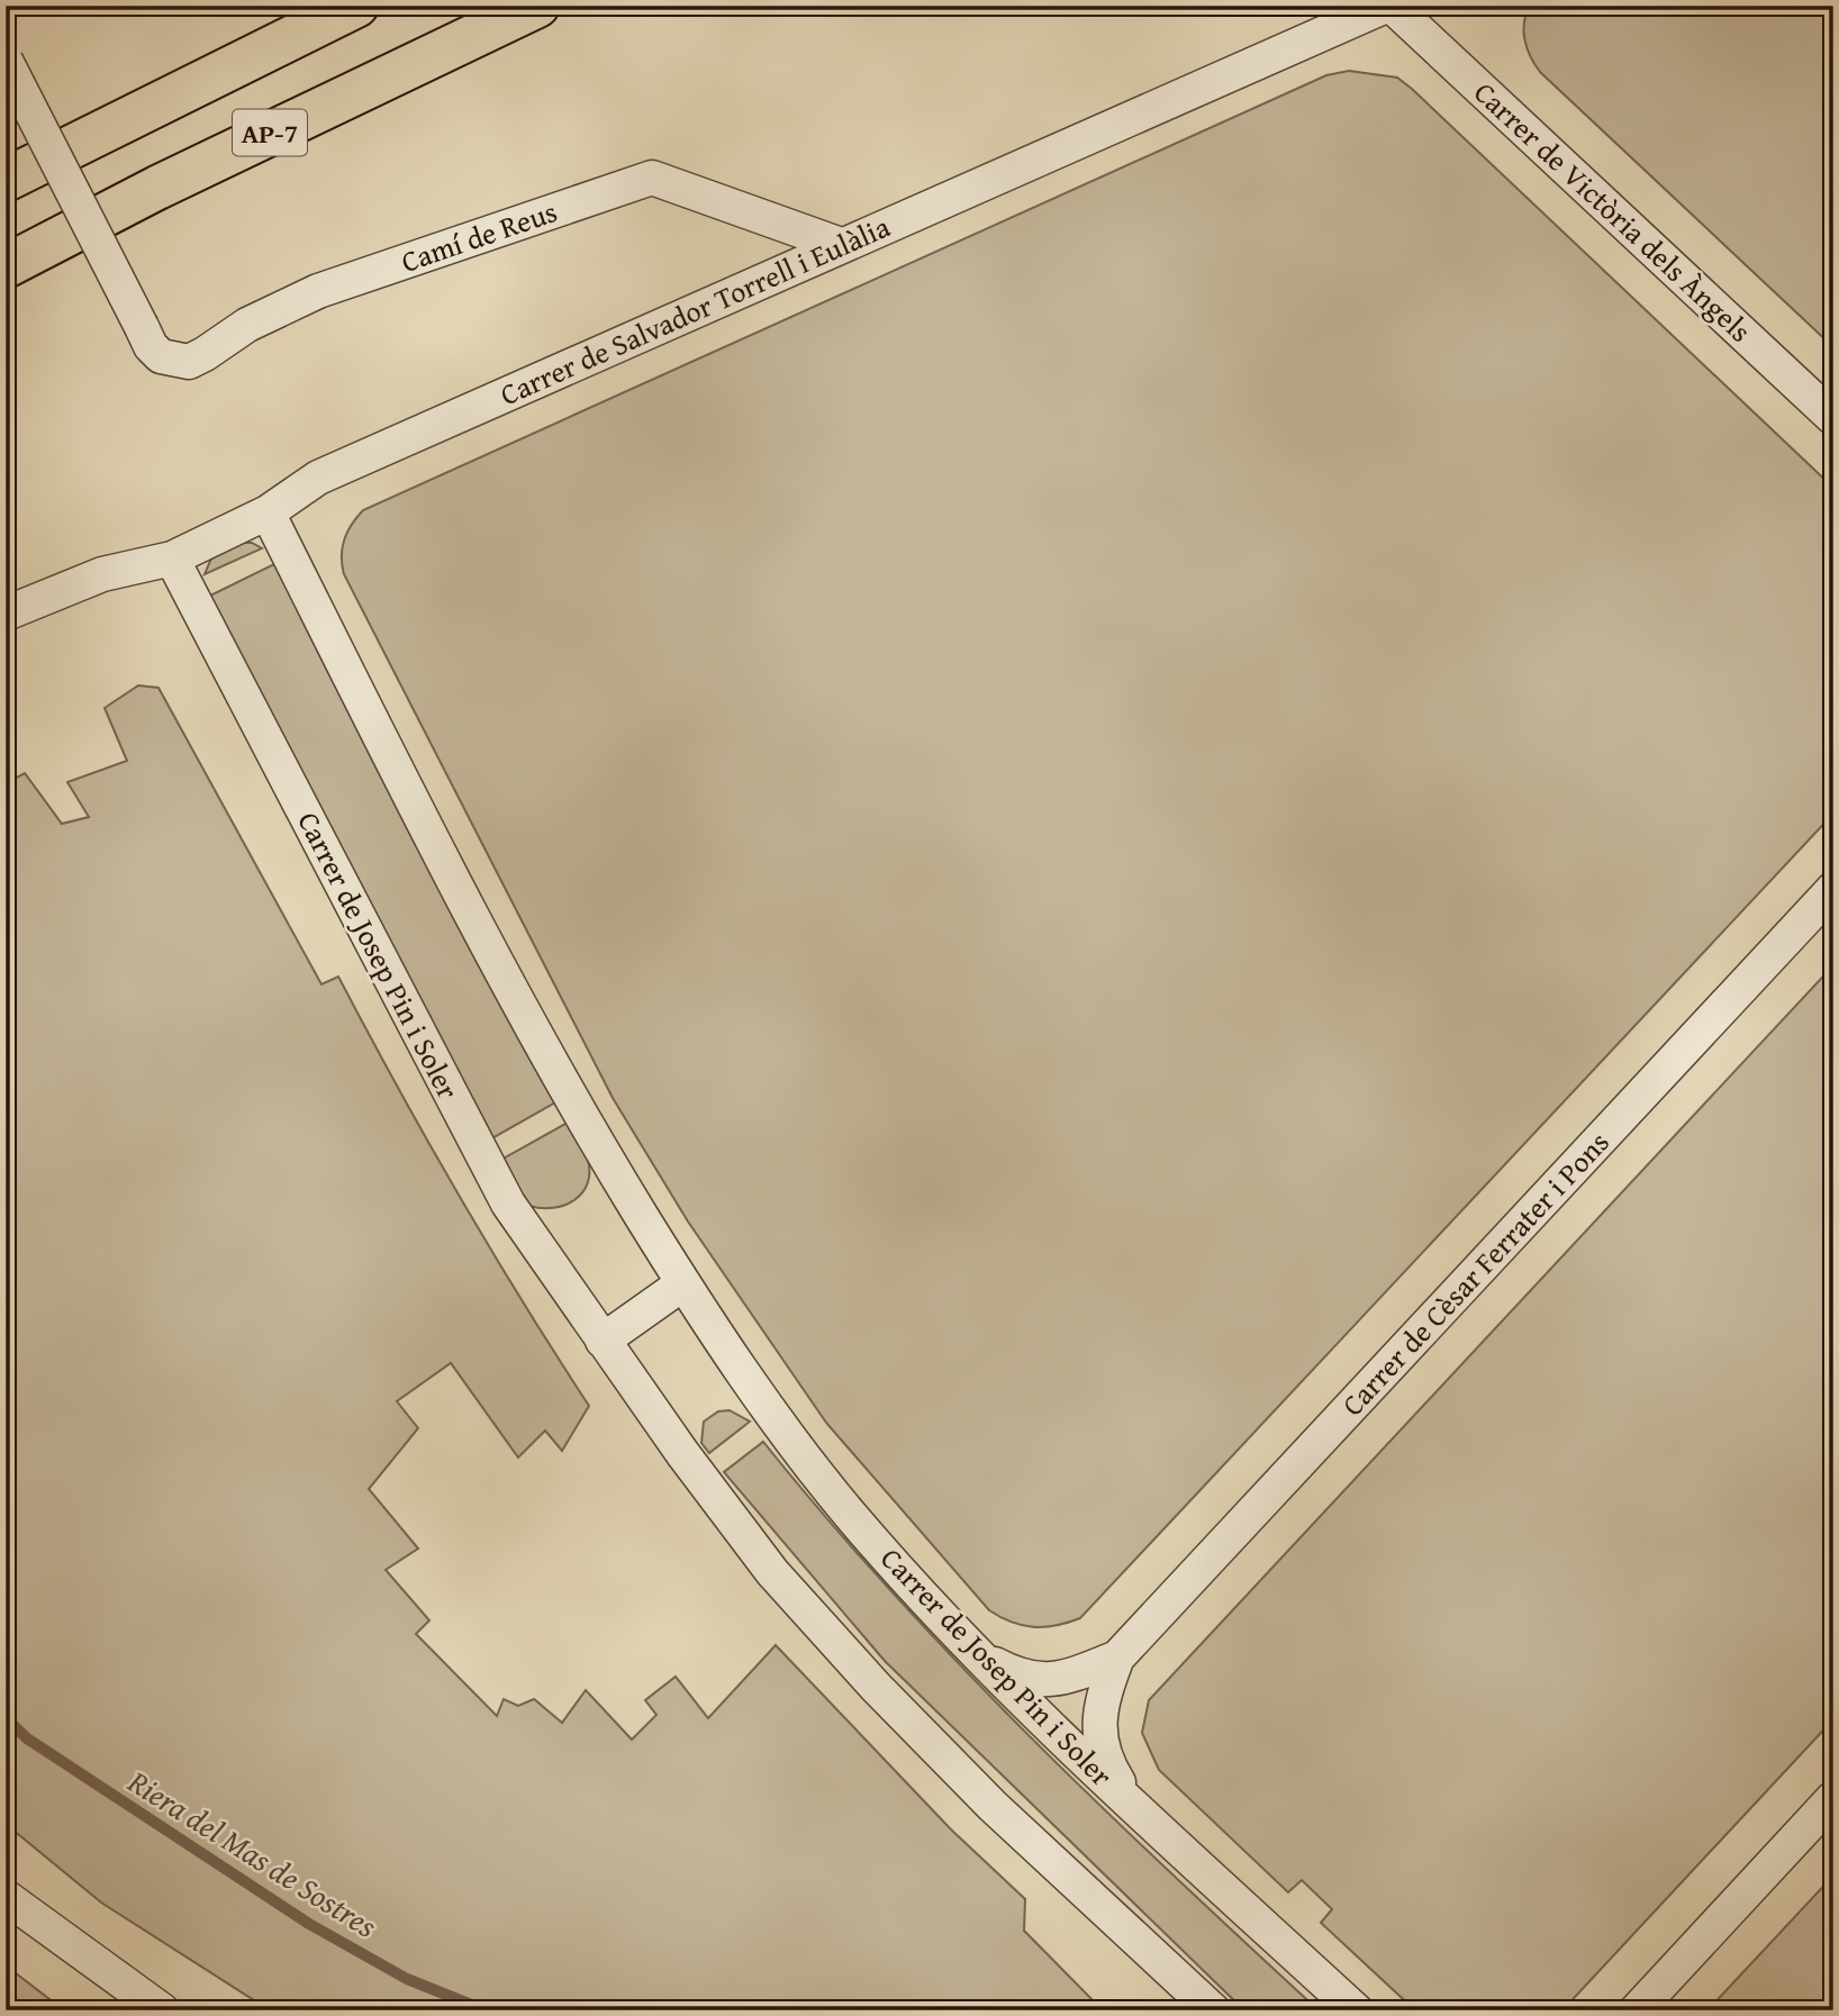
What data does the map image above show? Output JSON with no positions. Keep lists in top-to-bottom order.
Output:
{
  "streets": {
    "highway": ["AP-7"],
    "street": [
      "Carrer de Victòria dels Àngels",
      "Camí de Reus",
      "Carrer de Salvador Torrell i Eulàlia",
      "Carrer de Josep Pin i Soler",
      "Carrer de Cèsar Ferrater i Pons"
    ]
  },
  "crossings": [
    ["Carrer de Victòria dels Àngels", "Carrer de Salvador Torrell i Eulàlia"],
    ["Camí de Reus", "Carrer de Salvador Torrell i Eulàlia"],
    ["Carrer de Salvador Torrell i Eulàlia", "Carrer de Josep Pin i Soler"],
    ["Carrer de Josep Pin i Soler", "Carrer de Cèsar Ferrater i Pons"]
  ],
  "water": ["Riera del Mas de Sostres"]
}
